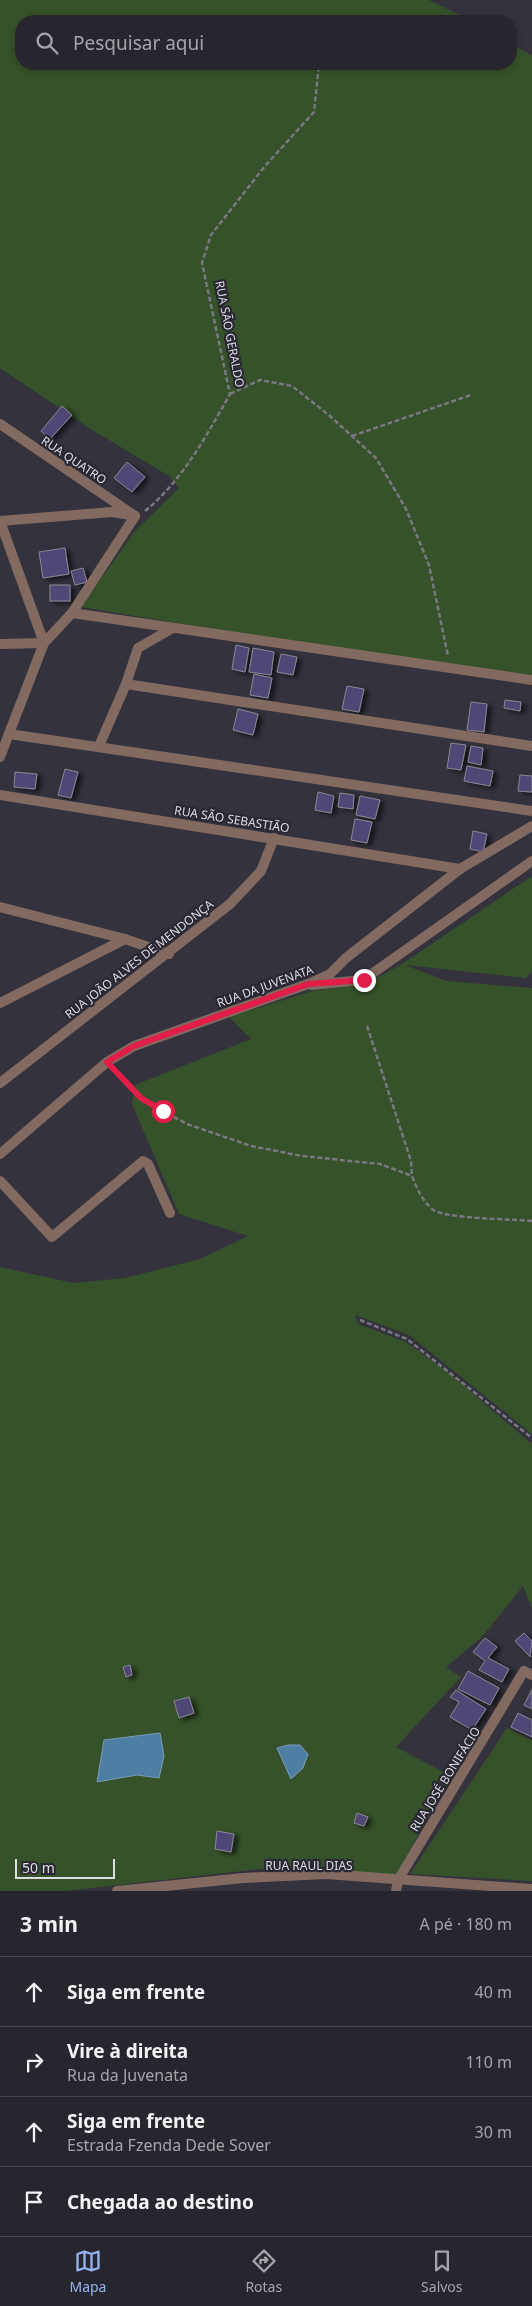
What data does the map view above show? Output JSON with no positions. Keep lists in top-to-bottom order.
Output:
{
  "streets": {
    "street": [
      "RUA QUATRO",
      "RUA SÃO SEBASTIÃO",
      "RUA JOÃO ALVES DE MENDONÇA",
      "RUA DA JUVENATA",
      "RUA JOSÉ BONIFÁCIO",
      "RUA RAUL DIAS"
    ],
    "path": ["RUA SÃO GERALDO"]
  },
  "crossings": [
    ["RUA SÃO GERALDO", "RUA QUATRO"],
    ["RUA SÃO SEBASTIÃO", "RUA JOÃO ALVES DE MENDONÇA"],
    ["RUA SÃO SEBASTIÃO", "RUA DA JUVENATA"],
    ["RUA JOSÉ BONIFÁCIO", "RUA RAUL DIAS"]
  ],
  "scale_bar": "50 m",
  "page": {
    "search": "Pesquisar aqui",
    "scale": "50 m",
    "heading": ["3 min", "A pé · 180 m"],
    "list": [
      ["Siga em frente", "40 m"],
      ["Vire à direita", "Rua da Juvenata", "110 m"],
      ["Siga em frente", "Estrada Fzenda Dede Sover", "30 m"],
      "Chegada ao destino"
    ],
    "nav": ["Mapa", "Rotas", "Salvos"]
  }
}
